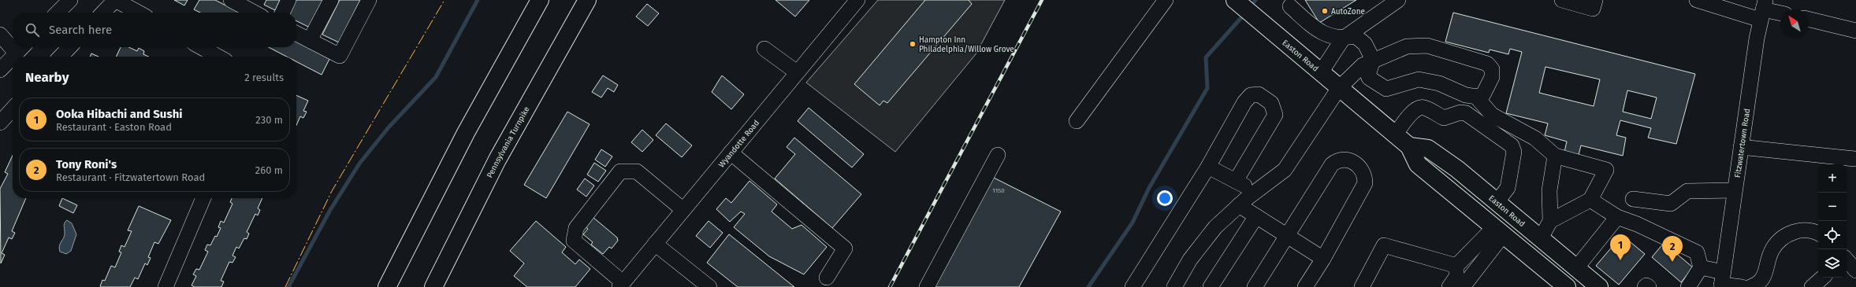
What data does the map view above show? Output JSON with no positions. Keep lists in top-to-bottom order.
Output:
{
  "streets": {
    "highway": ["Easton Road", "Pennsylvania Turnpike"],
    "street": ["Wyandotte Road", "Fitzwatertown Road"]
  },
  "places": ["AutoZone", "Hampton Inn Philadelphia/Willow Grove"],
  "house_numbers": ["1150"],
  "north": "top left",
  "page": {
    "search": "Search here",
    "heading": ["Nearby", "2 results"],
    "list": [
      {
        "mark": "1",
        "name": "Ooka Hibachi and Sushi",
        "note": "Restaurant · Easton Road",
        "value": "230 m"
      },
      {
        "mark": "2",
        "name": "Tony Roni's",
        "note": "Restaurant · Fitzwatertown Road",
        "value": "260 m"
      }
    ],
    "map_buttons": ["+", "−"],
    "pins": ["1", "2"]
  }
}
